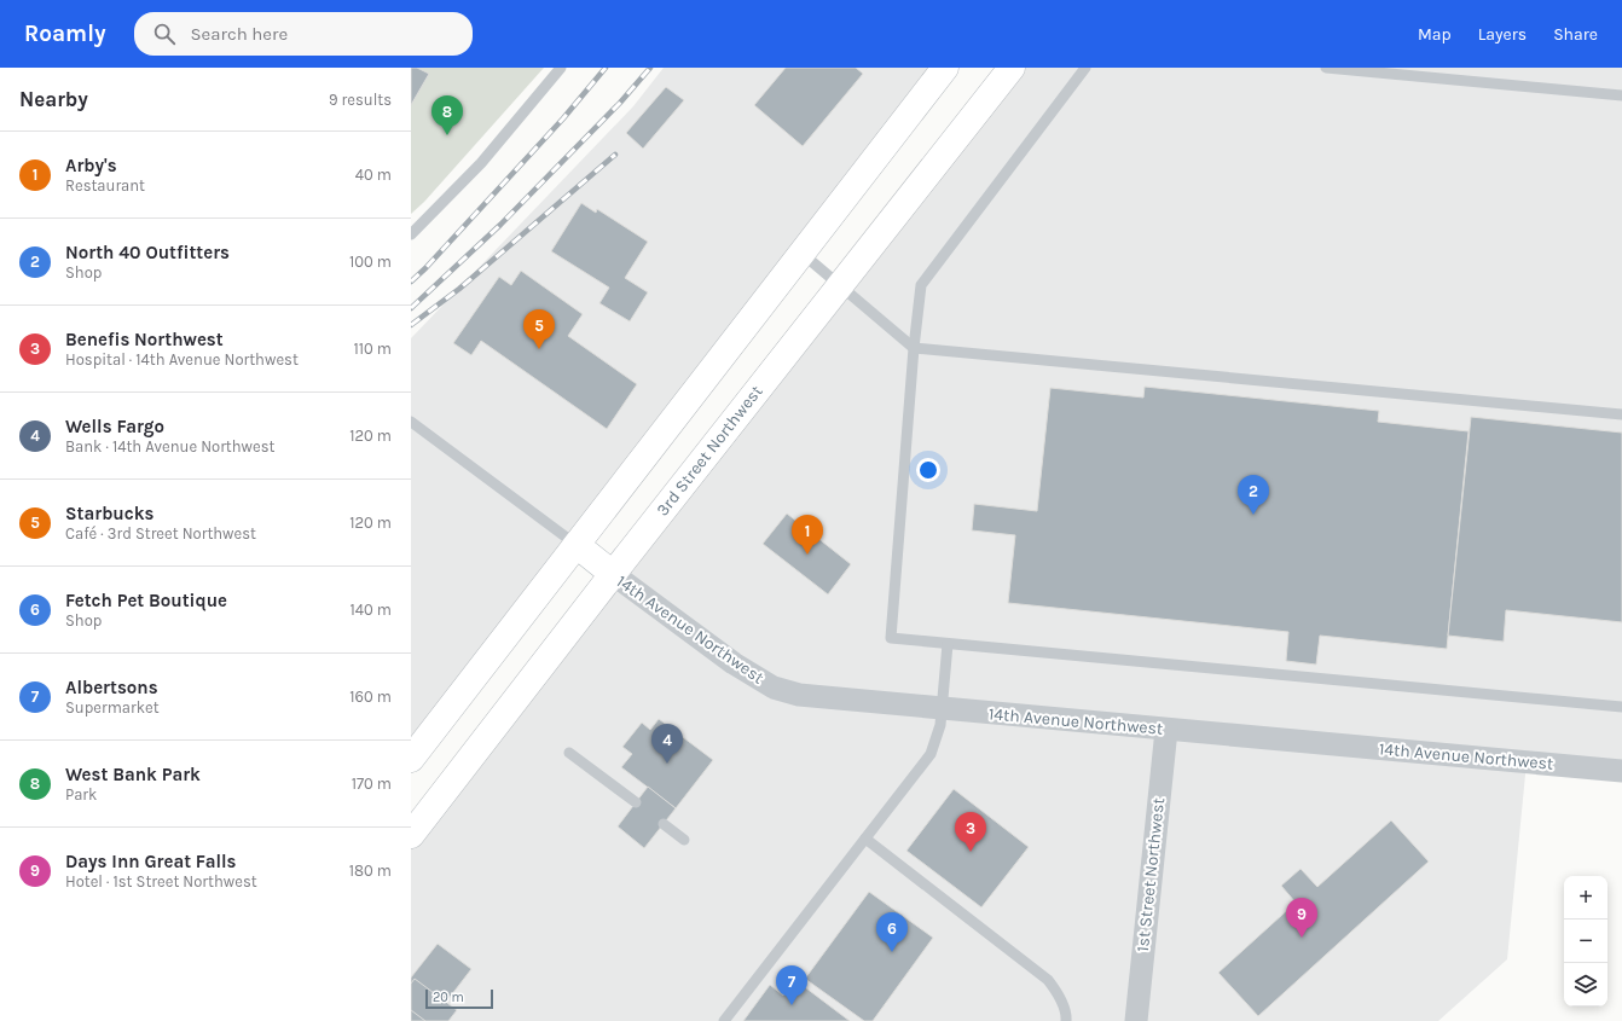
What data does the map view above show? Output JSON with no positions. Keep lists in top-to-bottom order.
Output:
{
  "streets": {
    "main road": ["3rd Street Northwest", "14th Avenue Northwest"],
    "street": ["1st Street Northwest"]
  },
  "crossings": [
    ["3rd Street Northwest", "14th Avenue Northwest"],
    ["14th Avenue Northwest", "1st Street Northwest"]
  ],
  "scale_bar": "20 m",
  "page": {
    "header": "Roamly",
    "search": "Search here",
    "nav": ["Map", "Layers", "Share"],
    "heading": ["Nearby", "9 results"],
    "pins": [
      "8",
      "5",
      "2",
      "1",
      "4",
      "3",
      "9",
      "6",
      "7"
    ],
    "list": [
      {
        "mark": "1",
        "name": "Arby's",
        "note": "Restaurant",
        "value": "40 m"
      },
      {
        "mark": "2",
        "name": "North 40 Outfitters",
        "note": "Shop",
        "value": "100 m"
      },
      {
        "mark": "3",
        "name": "Benefis Northwest",
        "note": "Hospital · 14th Avenue Northwest",
        "value": "110 m"
      },
      {
        "mark": "4",
        "name": "Wells Fargo",
        "note": "Bank · 14th Avenue Northwest",
        "value": "120 m"
      },
      {
        "mark": "5",
        "name": "Starbucks",
        "note": "Café · 3rd Street Northwest",
        "value": "120 m"
      },
      {
        "mark": "6",
        "name": "Fetch Pet Boutique",
        "note": "Shop",
        "value": "140 m"
      },
      {
        "mark": "7",
        "name": "Albertsons",
        "note": "Supermarket",
        "value": "160 m"
      },
      {
        "mark": "8",
        "name": "West Bank Park",
        "note": "Park",
        "value": "170 m"
      },
      {
        "mark": "9",
        "name": "Days Inn Great Falls",
        "note": "Hotel · 1st Street Northwest",
        "value": "180 m"
      }
    ],
    "map_buttons": ["+", "−"],
    "scale": "20 m"
  }
}
